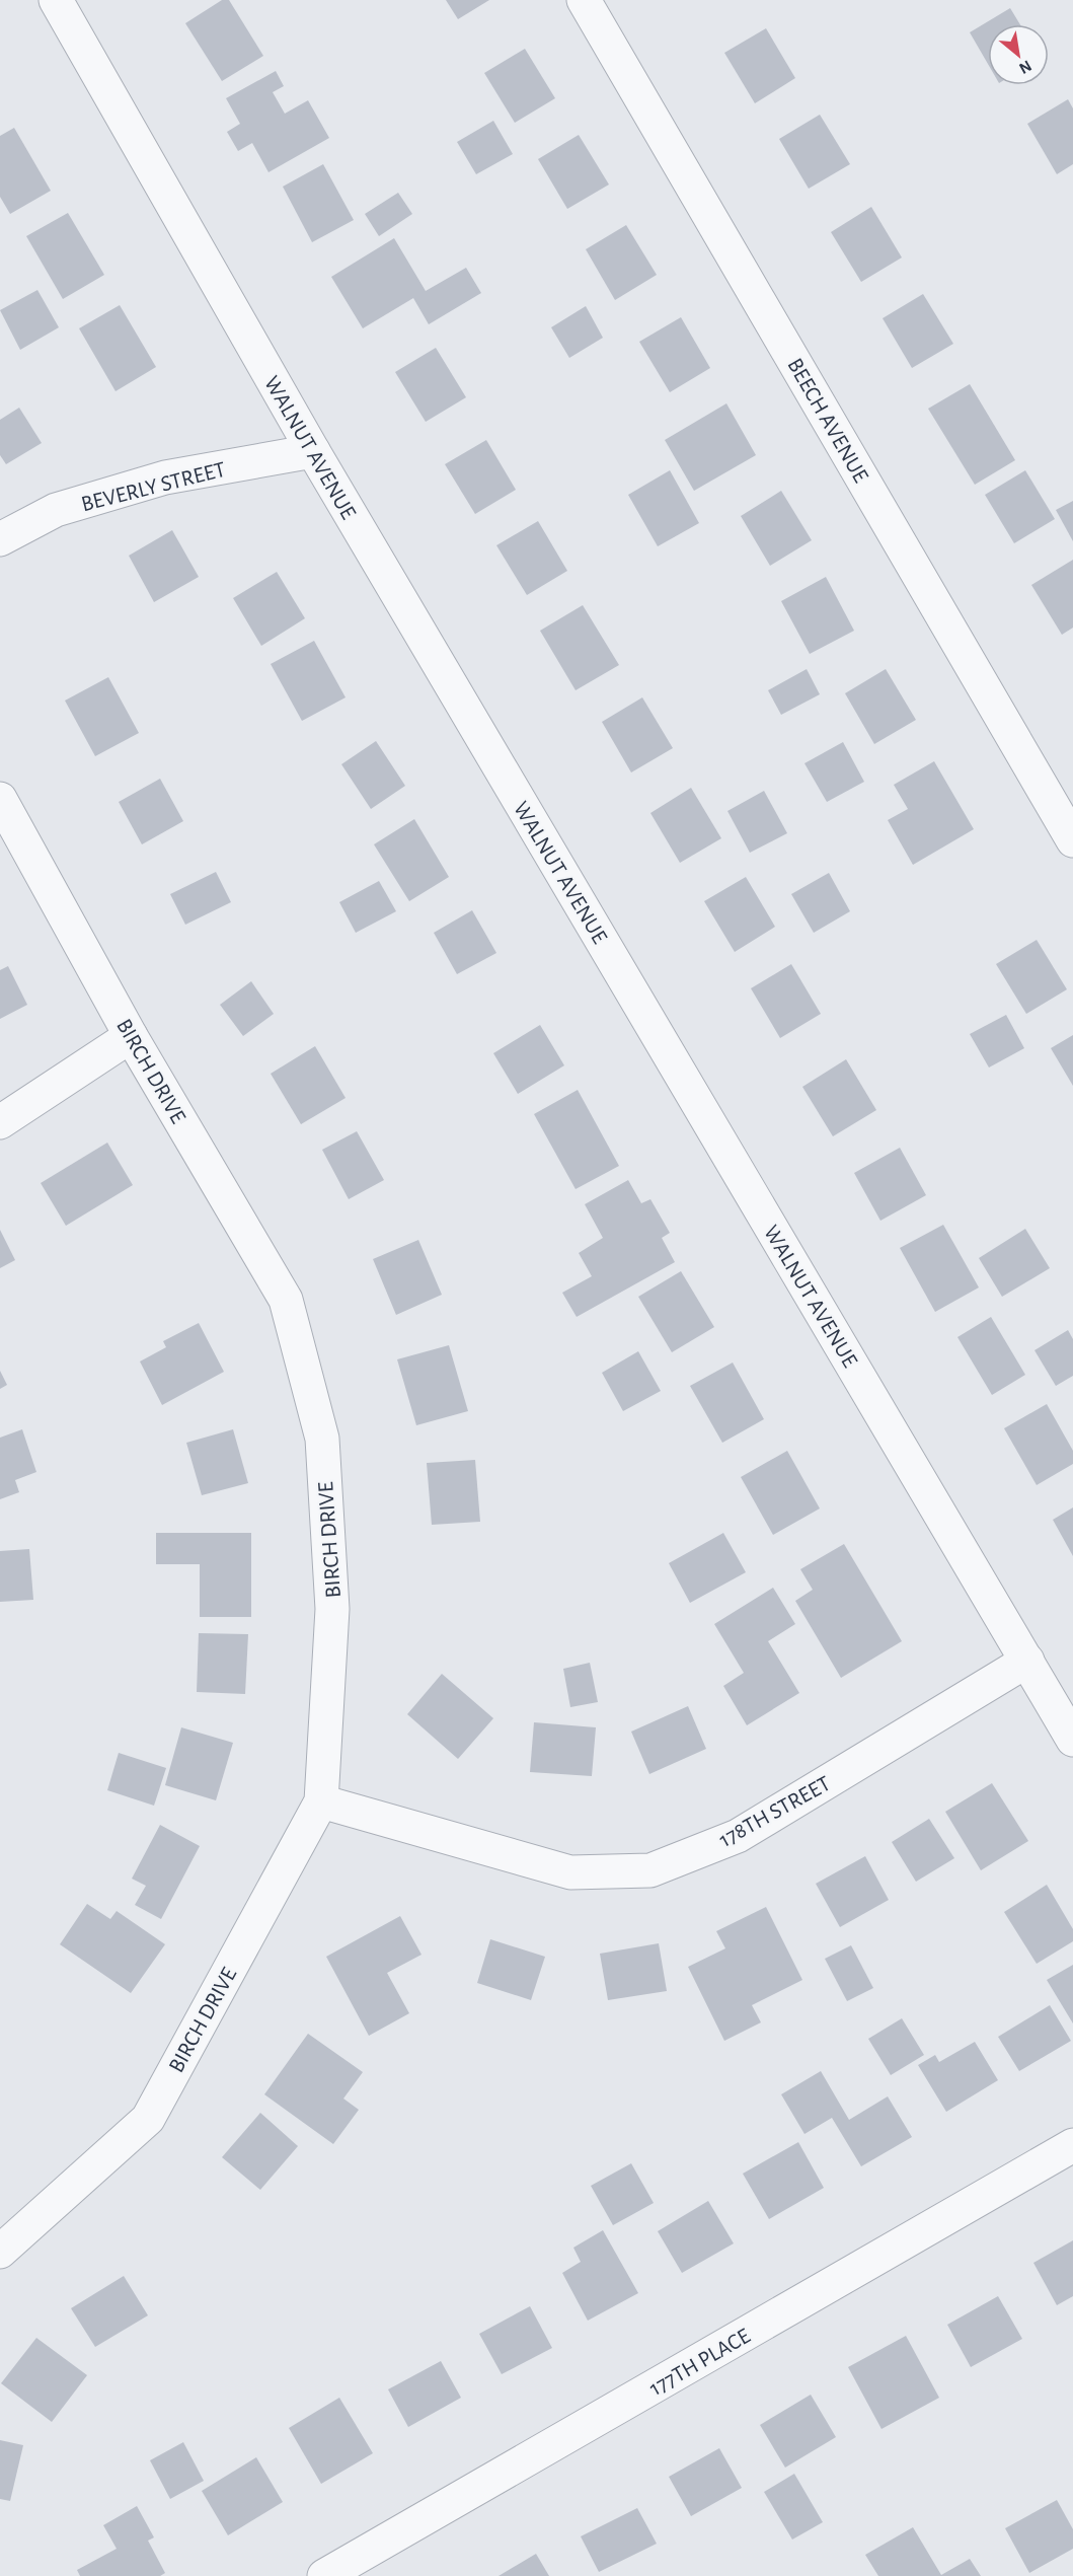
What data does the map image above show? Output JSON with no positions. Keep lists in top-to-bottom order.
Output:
{
  "streets": {
    "street": [
      "BEECH AVENUE",
      "WALNUT AVENUE",
      "BEVERLY STREET",
      "BIRCH DRIVE",
      "178TH STREET",
      "177TH PLACE"
    ]
  },
  "crossings": [
    ["WALNUT AVENUE", "BEVERLY STREET"],
    ["WALNUT AVENUE", "178TH STREET"],
    ["BIRCH DRIVE", "178TH STREET"]
  ],
  "north": "bottom right"
}
